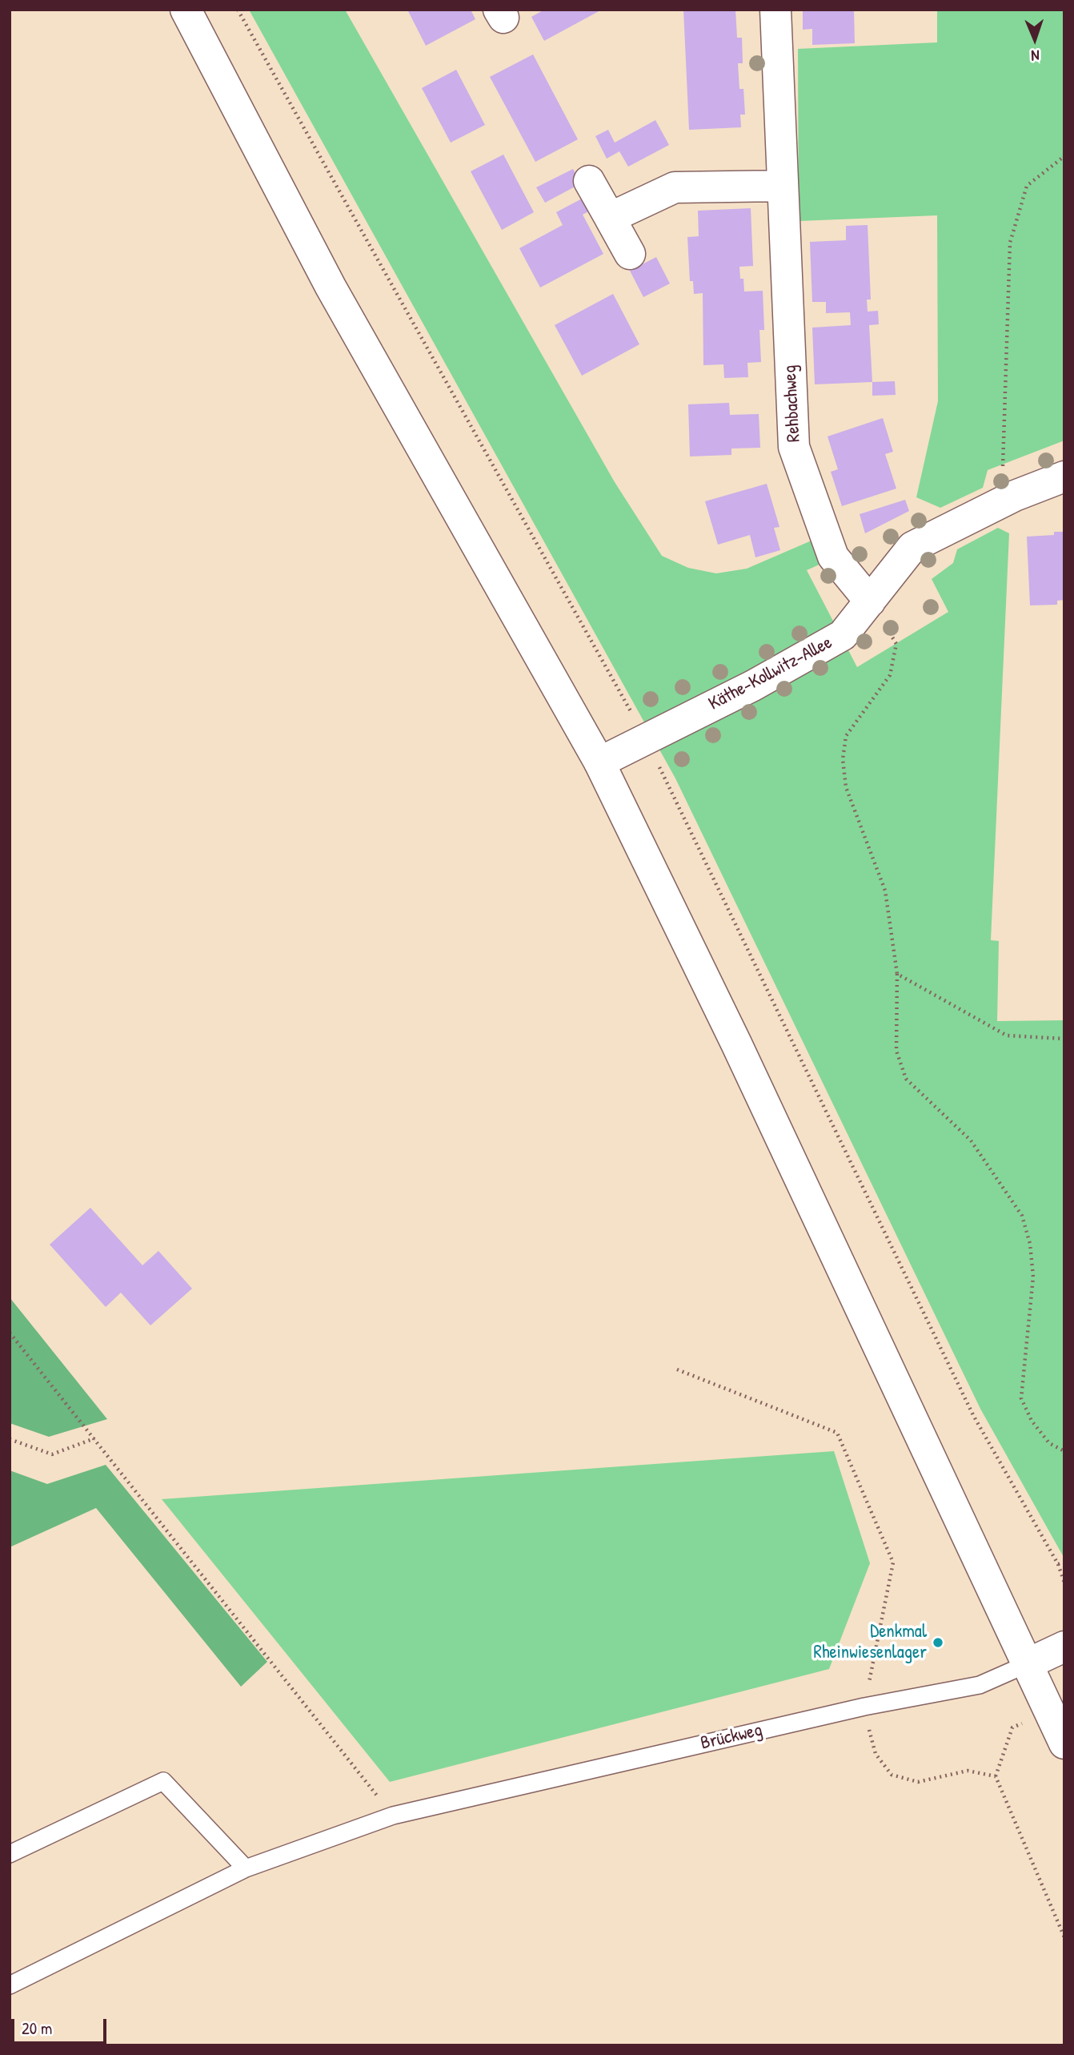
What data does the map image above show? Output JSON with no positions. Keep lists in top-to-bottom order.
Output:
{
  "streets": {
    "street": ["Rehbachweg", "Käthe-Kollwitz-Allee", "Brückweg"]
  },
  "crossings": [
    ["Rehbachweg", "Käthe-Kollwitz-Allee"]
  ],
  "places": ["Denkmal Rheinwiesenlager"],
  "scale_bar": "20 m",
  "north": "bottom"
}
